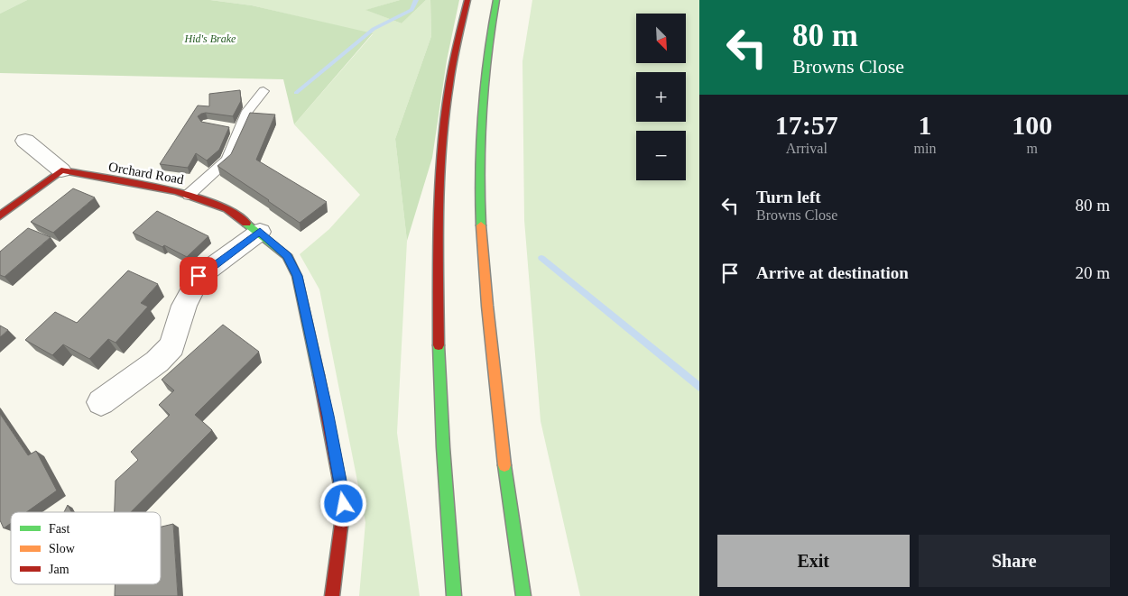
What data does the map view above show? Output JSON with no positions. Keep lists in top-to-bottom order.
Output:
{
  "streets": {
    "main road": ["Orchard Road"]
  },
  "parks": ["Hid's Brake"],
  "legend": ["Fast", "Slow", "Jam"],
  "north": "bottom right",
  "page": {
    "turn": ["80 m", "Browns Close"],
    "map_buttons": ["+", "−"],
    "eta": [
      "17:57",
      "Arrival",
      "1",
      "min",
      "100",
      "m"
    ],
    "list": [
      {
        "name": "Turn left",
        "note": "Browns Close",
        "value": "80 m"
      },
      {
        "name": "Arrive at destination",
        "value": "20 m"
      }
    ],
    "buttons": ["Exit", "Share"]
  }
}
